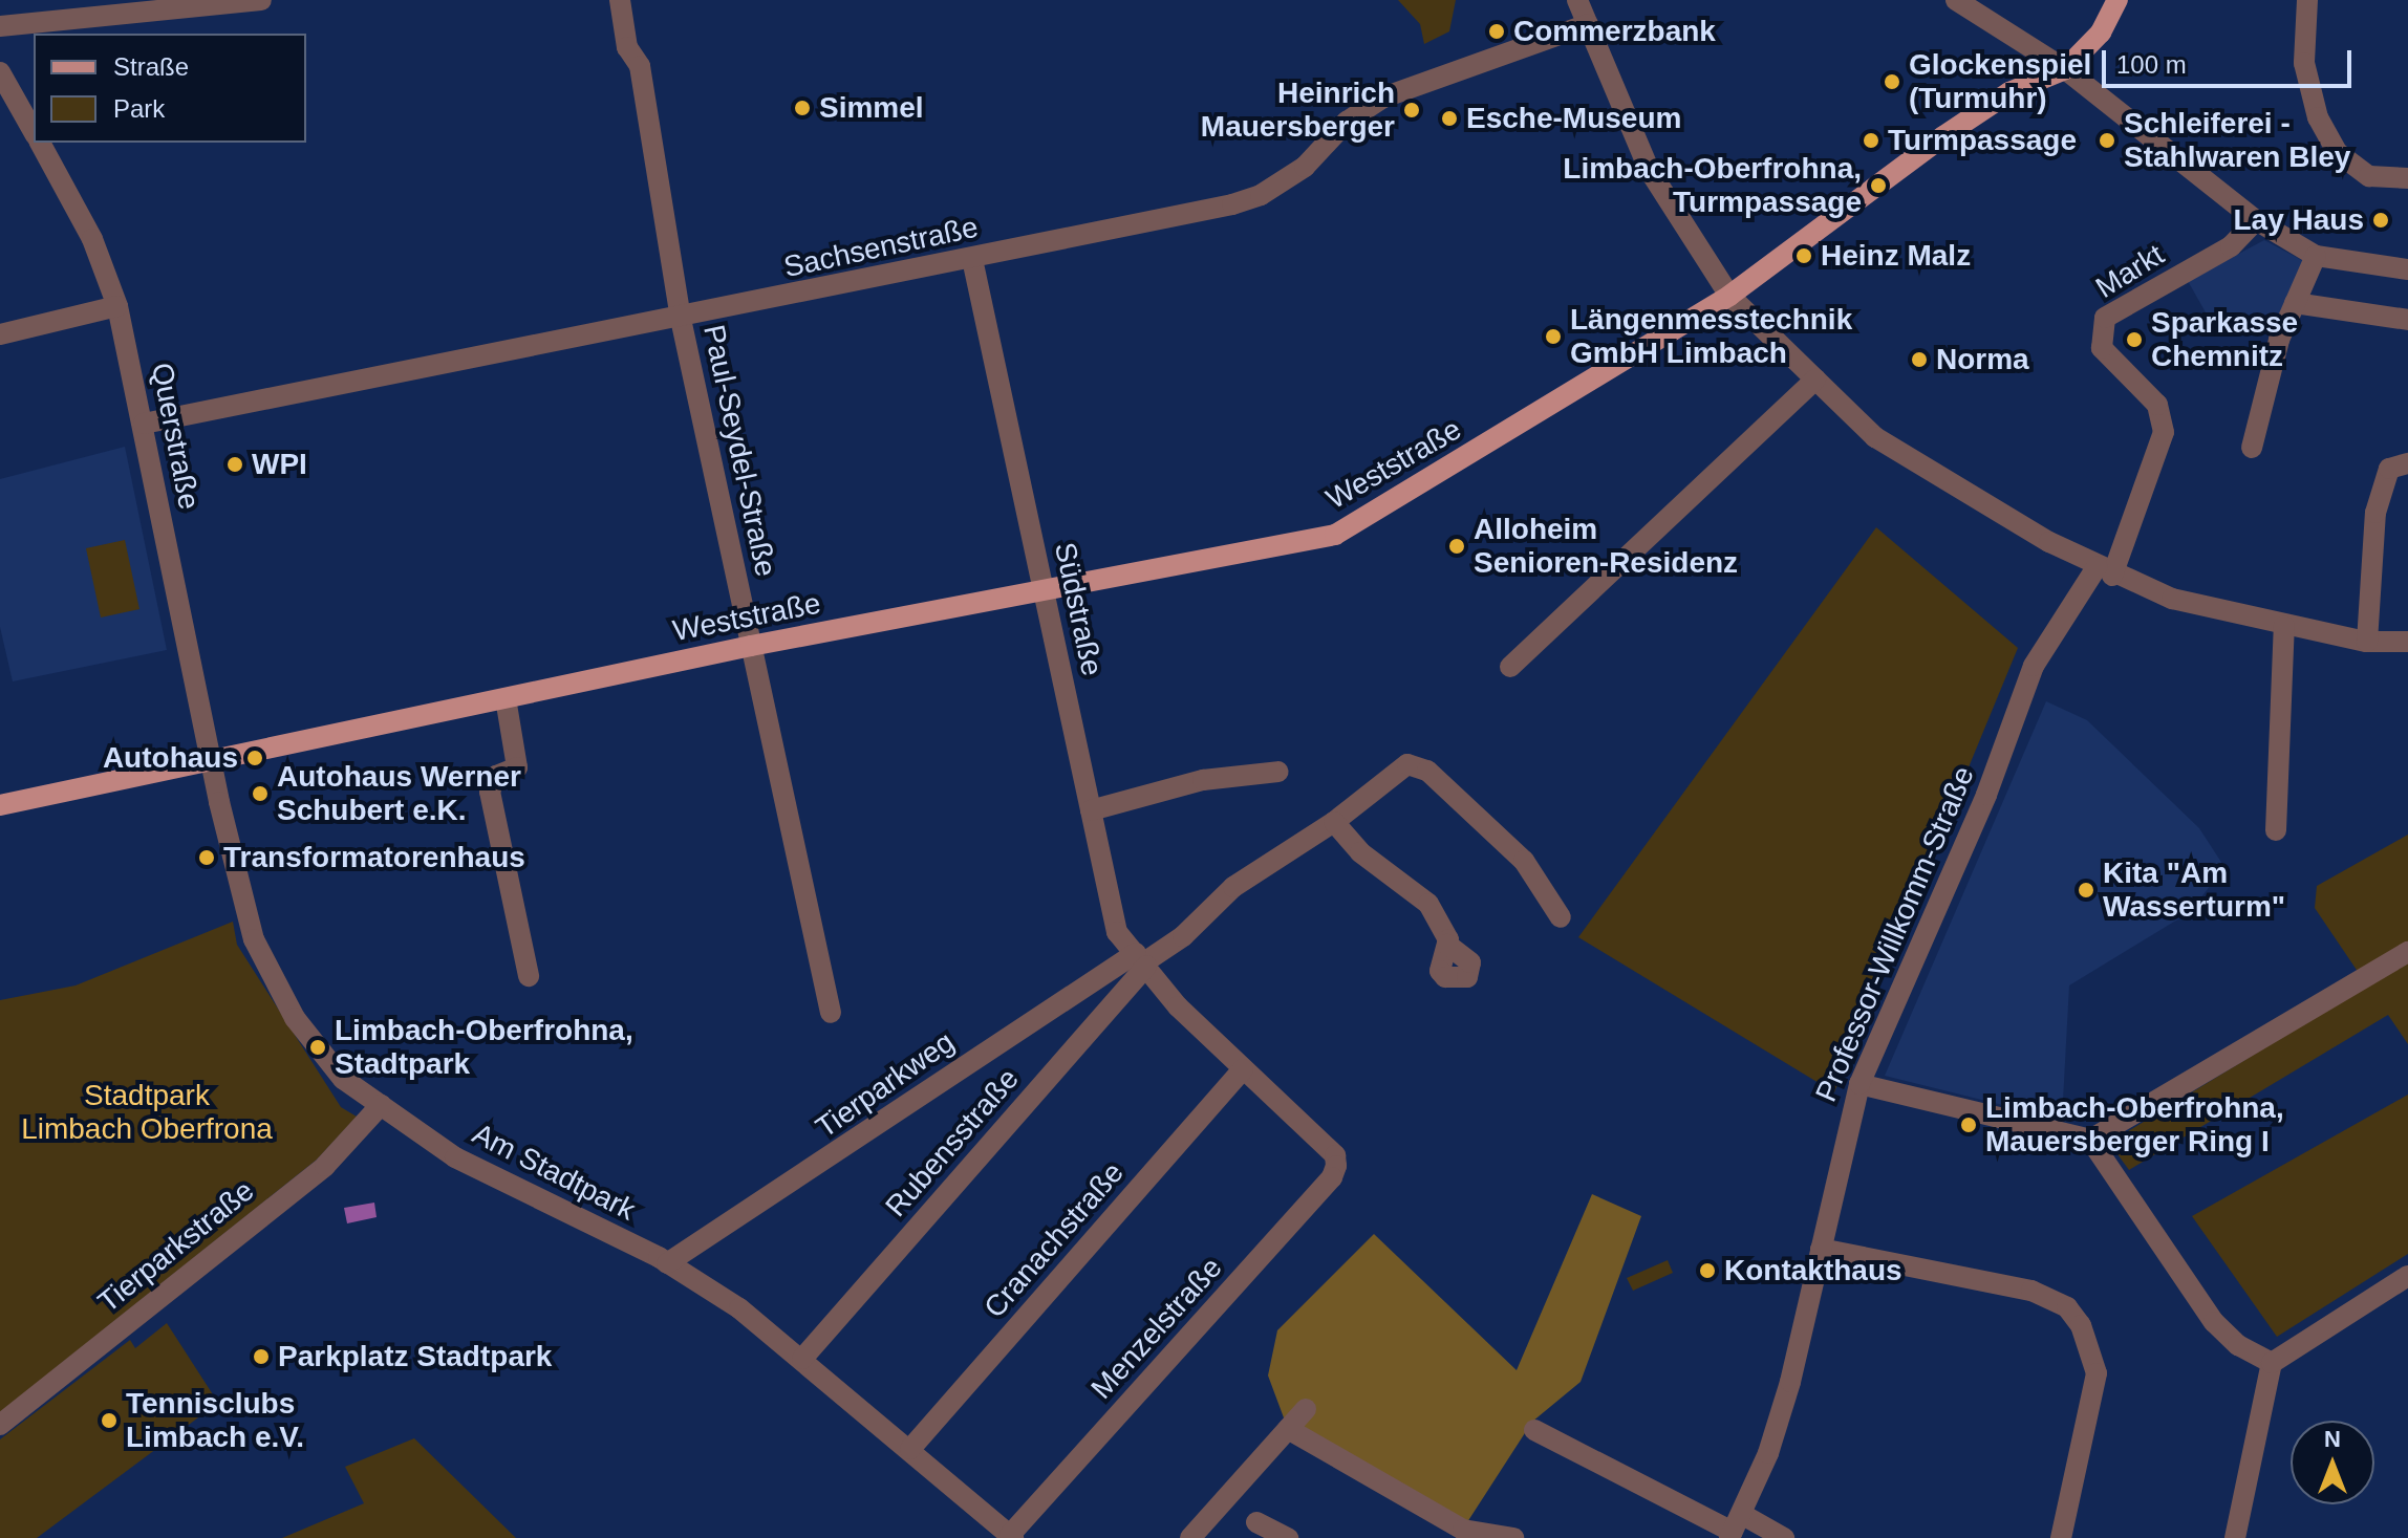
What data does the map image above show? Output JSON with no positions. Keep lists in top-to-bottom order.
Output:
{
  "streets": {
    "main road": ["Weststraße"],
    "street": [
      "Sachsenstraße",
      "Markt",
      "Querstraße",
      "Paul-Seydel-Straße",
      "Südstraße",
      "Professor-Willkomm-Straße",
      "Tierparkweg",
      "Rubensstraße",
      "Am Stadtpark",
      "Cranachstraße",
      "Tierparkstraße",
      "Menzelstraße"
    ]
  },
  "crossings": [
    ["Sachsenstraße", "Querstraße"],
    ["Sachsenstraße", "Paul-Seydel-Straße"],
    ["Sachsenstraße", "Südstraße"],
    ["Markt", "Professor-Willkomm-Straße"],
    ["Querstraße", "Weststraße"],
    ["Querstraße", "Am Stadtpark"],
    ["Paul-Seydel-Straße", "Weststraße"],
    ["Weststraße", "Südstraße"],
    ["Weststraße", "Am Stadtpark"],
    ["Südstraße", "Tierparkweg"],
    ["Südstraße", "Rubensstraße"],
    ["Südstraße", "Cranachstraße"],
    ["Südstraße", "Menzelstraße"],
    ["Tierparkweg", "Rubensstraße"],
    ["Tierparkweg", "Am Stadtpark"],
    ["Rubensstraße", "Am Stadtpark"],
    ["Am Stadtpark", "Cranachstraße"],
    ["Am Stadtpark", "Tierparkstraße"],
    ["Am Stadtpark", "Menzelstraße"]
  ],
  "parks": ["Stadtpark Limbach Oberfrona"],
  "places": [
    "Commerzbank",
    "Glockenspiel (Turmuhr)",
    "Simmel",
    "Heinrich Mauersberger",
    "Esche-Museum",
    "Turmpassage",
    "Schleiferei - Stahlwaren Bley",
    "Limbach-Oberfrohna, Turmpassage",
    "Lay Haus",
    "Heinz Malz",
    "Längenmesstechnik GmbH Limbach",
    "Sparkasse Chemnitz",
    "Norma",
    "WPI",
    "Alloheim Senioren-Residenz",
    "Autohaus",
    "Autohaus Werner Schubert e.K.",
    "Transformatorenhaus",
    "Kita \"Am Wasserturm\"",
    "Limbach-Oberfrohna, Stadtpark",
    "Limbach-Oberfrohna, Mauersberger Ring I",
    "Kontakthaus",
    "Parkplatz Stadtpark",
    "Tennisclubs Limbach e.V."
  ],
  "legend": ["Straße", "Park"],
  "scale_bar": "100 m",
  "north": "top"
}
